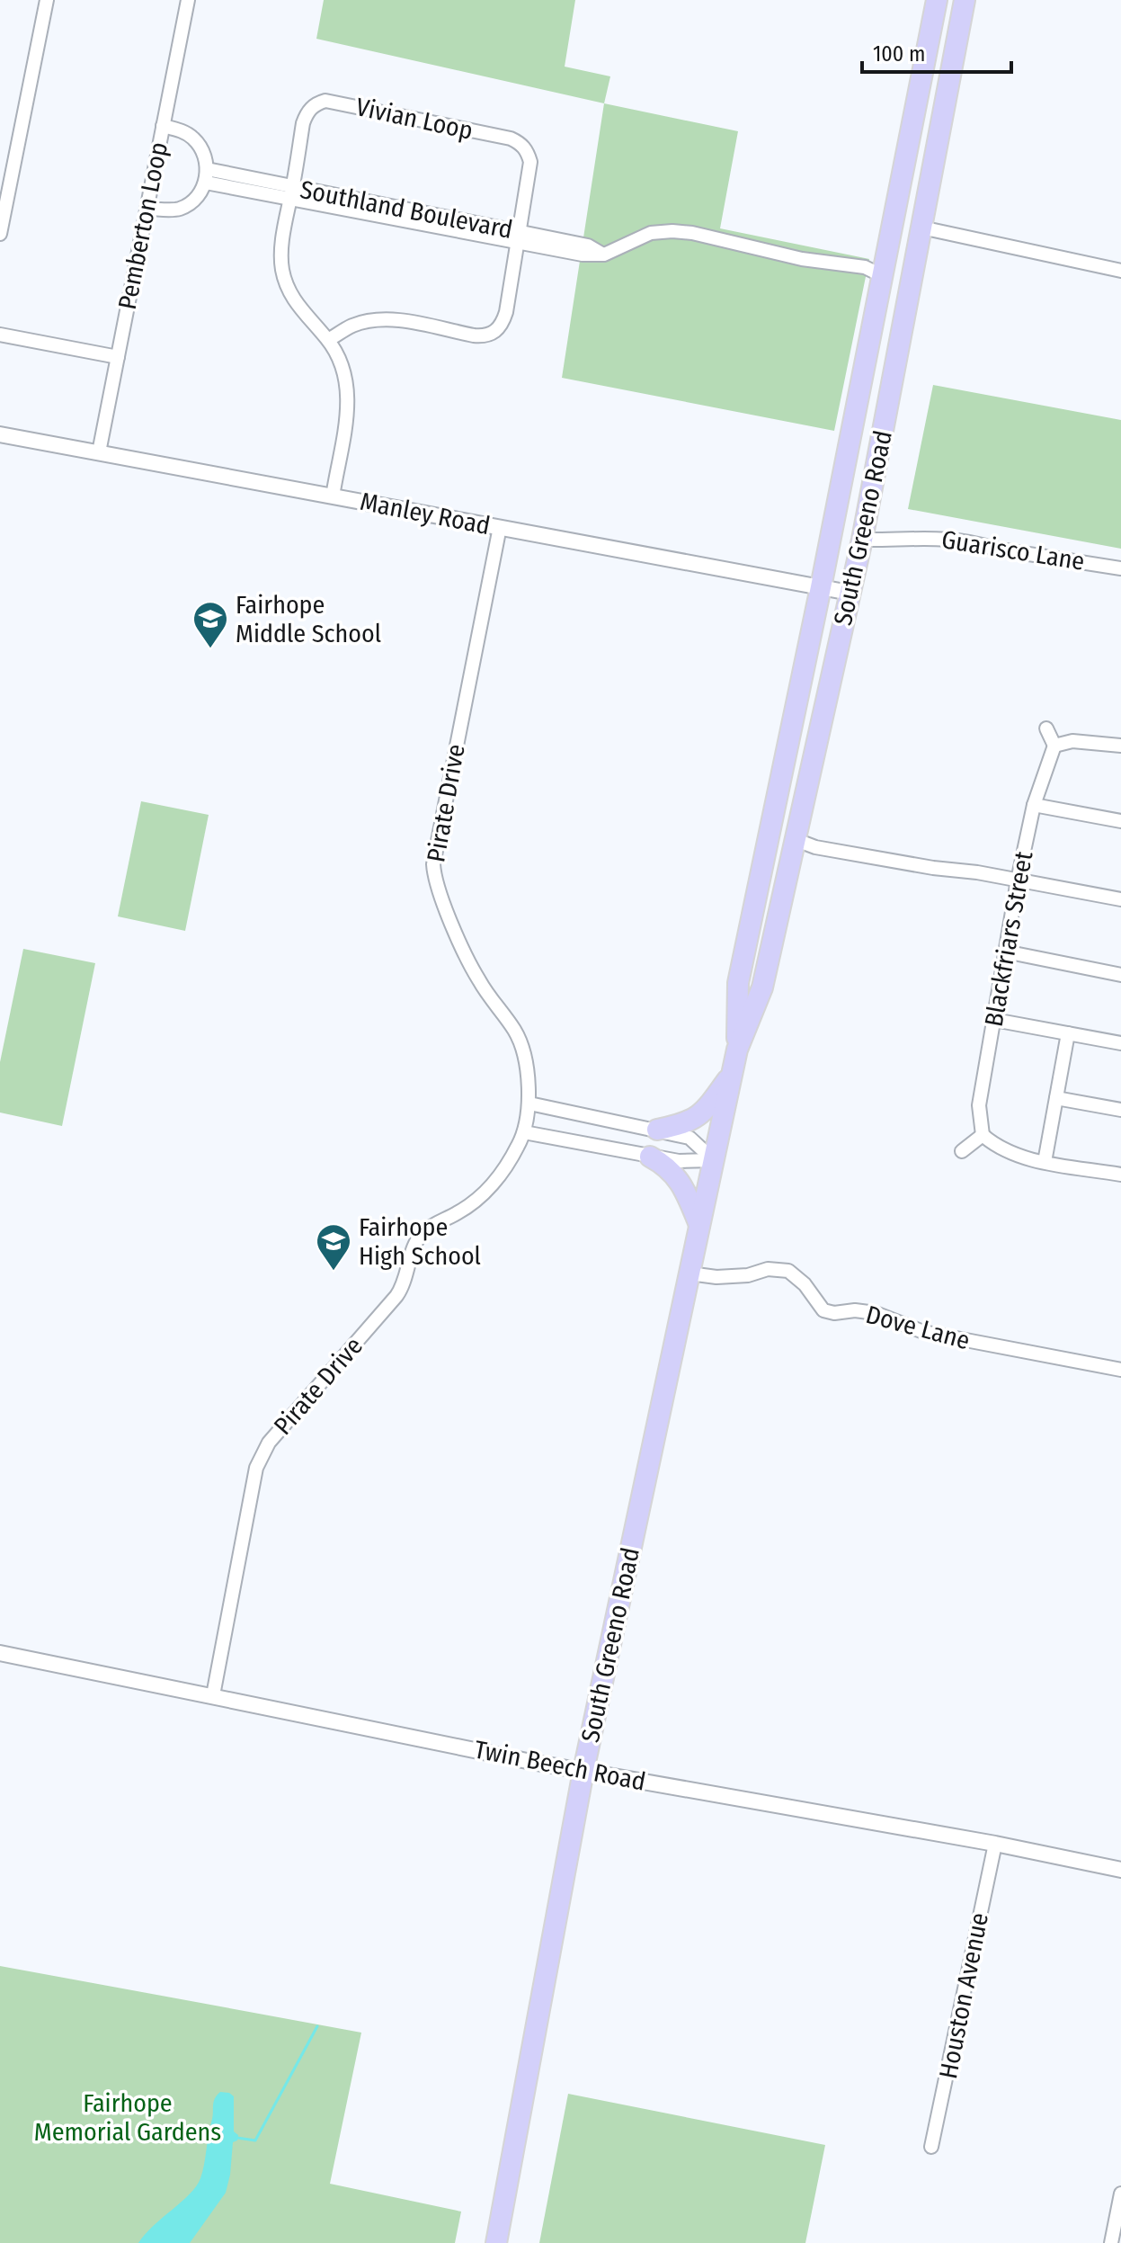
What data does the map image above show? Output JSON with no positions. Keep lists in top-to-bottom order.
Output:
{
  "streets": {
    "main road": ["South Greeno Road"],
    "street": [
      "Vivian Loop",
      "Southland Boulevard",
      "Pemberton Loop",
      "Manley Road",
      "Guarisco Lane",
      "Pirate Drive",
      "Blackfriars Street",
      "Dove Lane",
      "Twin Beech Road",
      "Houston Avenue"
    ]
  },
  "crossings": [
    ["Vivian Loop", "Southland Boulevard"],
    ["Vivian Loop", "Manley Road"],
    ["Southland Boulevard", "South Greeno Road"],
    ["Pemberton Loop", "Manley Road"],
    ["Manley Road", "South Greeno Road"],
    ["Manley Road", "Pirate Drive"],
    ["South Greeno Road", "Guarisco Lane"],
    ["South Greeno Road", "Dove Lane"],
    ["South Greeno Road", "Twin Beech Road"],
    ["Pirate Drive", "Twin Beech Road"],
    ["Twin Beech Road", "Houston Avenue"]
  ],
  "parks": ["Fairhope Memorial Gardens"],
  "places": {
    "school or university": ["Fairhope Middle School", "Fairhope High School"]
  },
  "scale_bar": "100 m"
}
